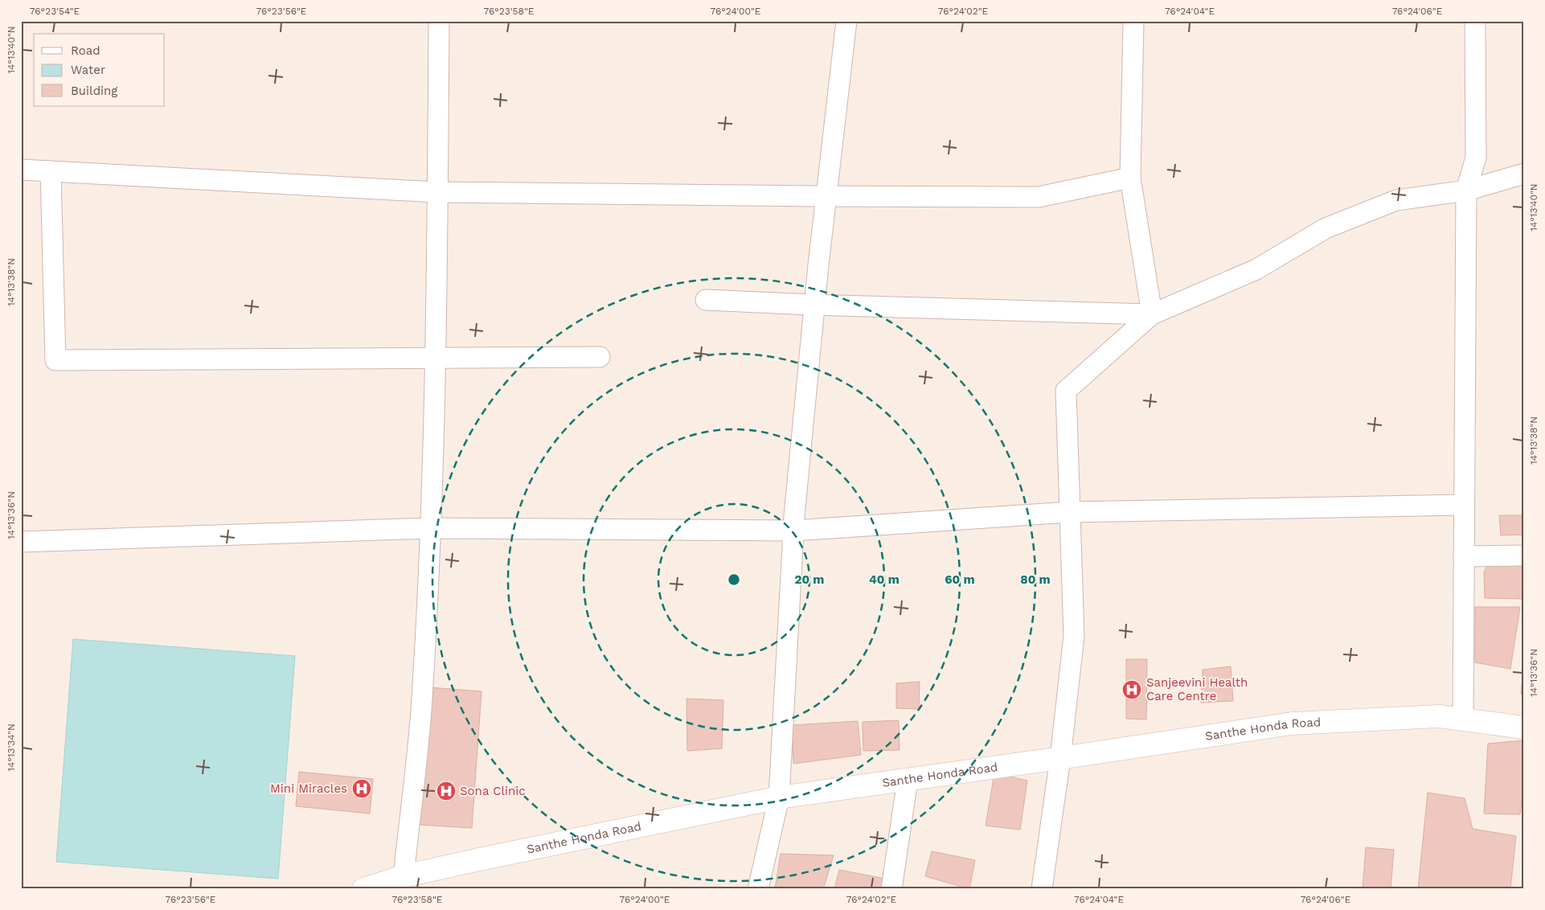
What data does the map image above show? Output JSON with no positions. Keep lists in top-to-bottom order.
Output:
{
  "streets": {
    "main road": ["Santhe Honda Road"]
  },
  "places": {
    "hospital": ["Sanjeevini Health Care Centre", "Mini Miracles", "Sona Clinic"]
  },
  "legend": ["Road", "Water", "Building"],
  "coordinates": [
    "76°23'54\"E",
    "76°23'56\"E",
    "76°23'58\"E",
    "76°24'00\"E",
    "76°24'02\"E",
    "76°24'04\"E",
    "76°24'06\"E",
    "14°13'40\"N",
    "14°13'38\"N",
    "14°13'36\"N",
    "14°13'34\"N"
  ],
  "rings": [
    "20 m",
    "40 m",
    "60 m",
    "80 m"
  ]
}
